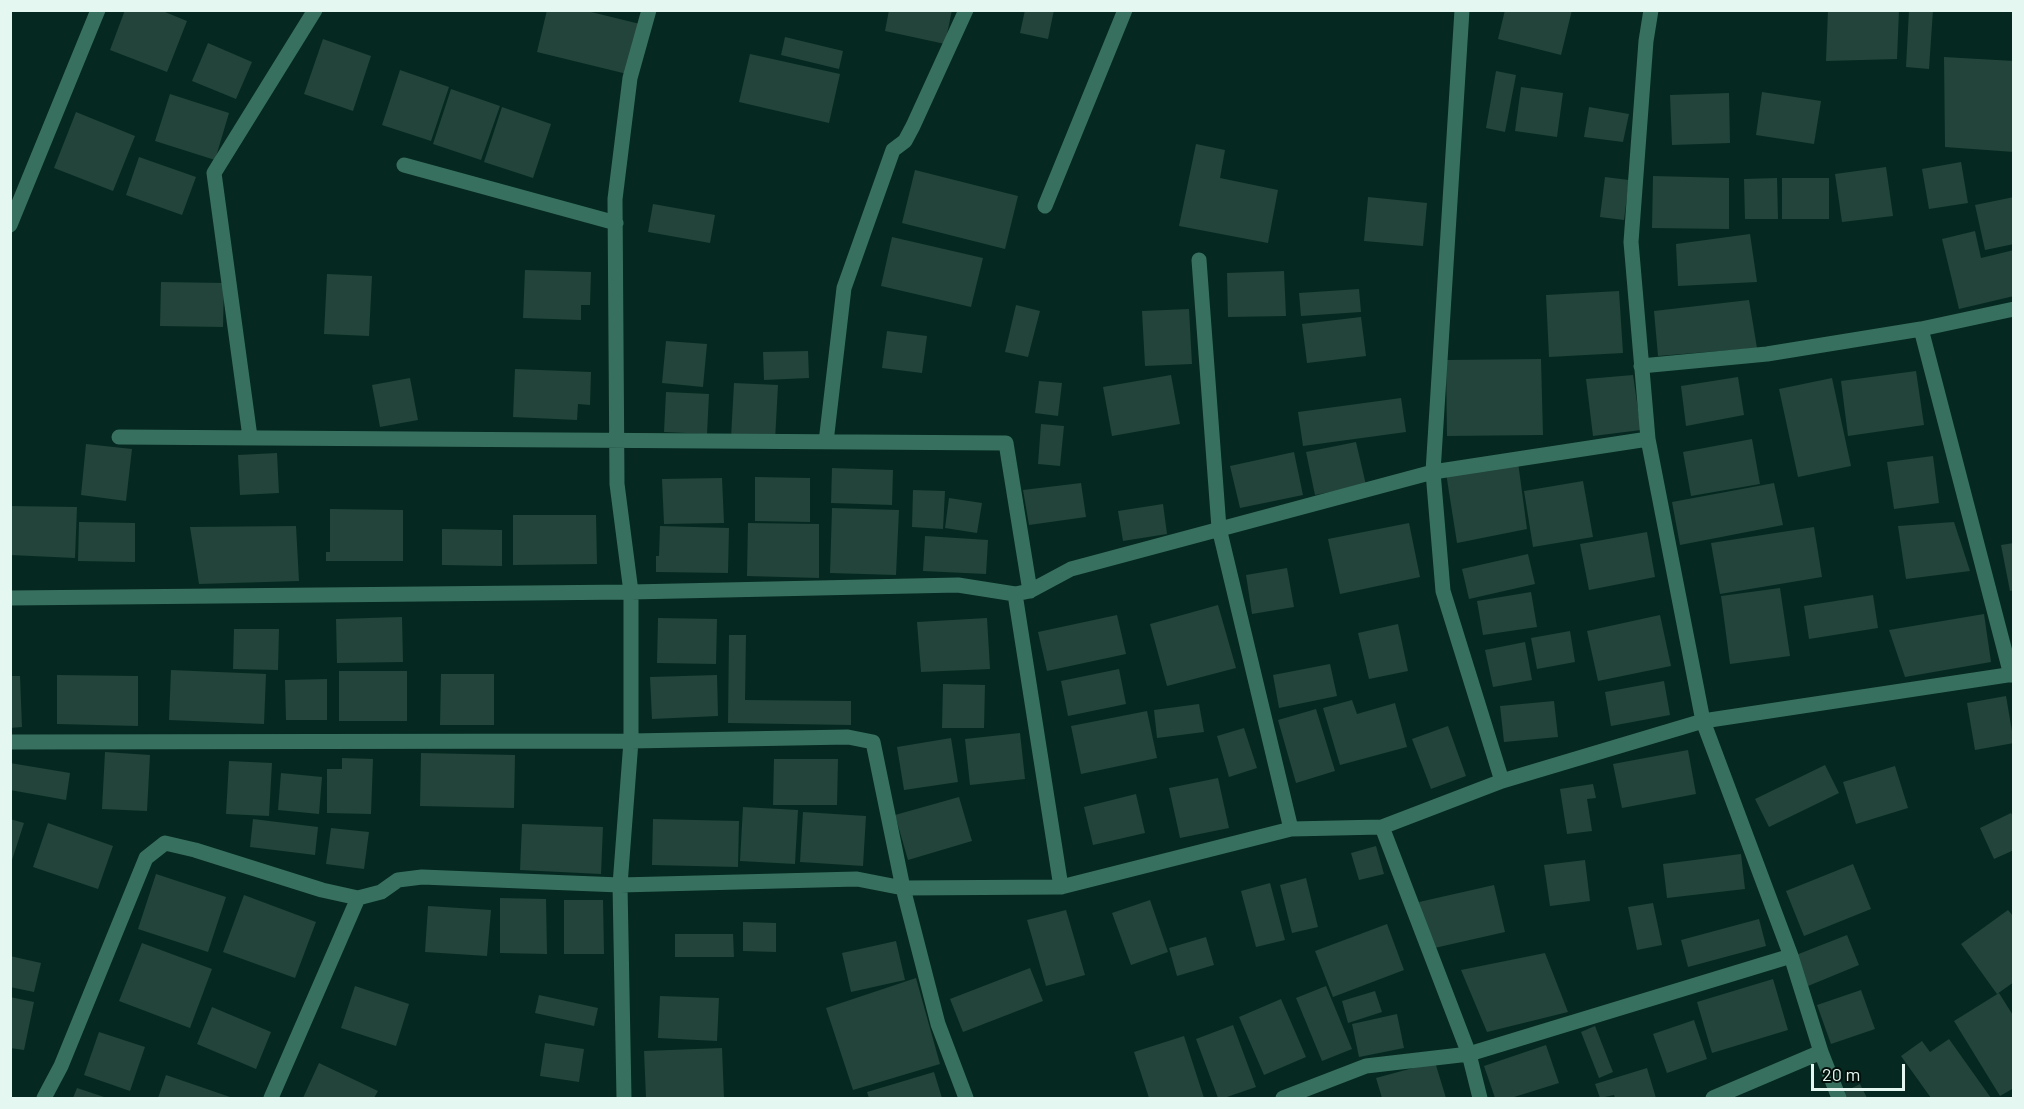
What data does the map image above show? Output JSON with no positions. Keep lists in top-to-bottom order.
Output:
{
  "scale_bar": "20 m"
}
